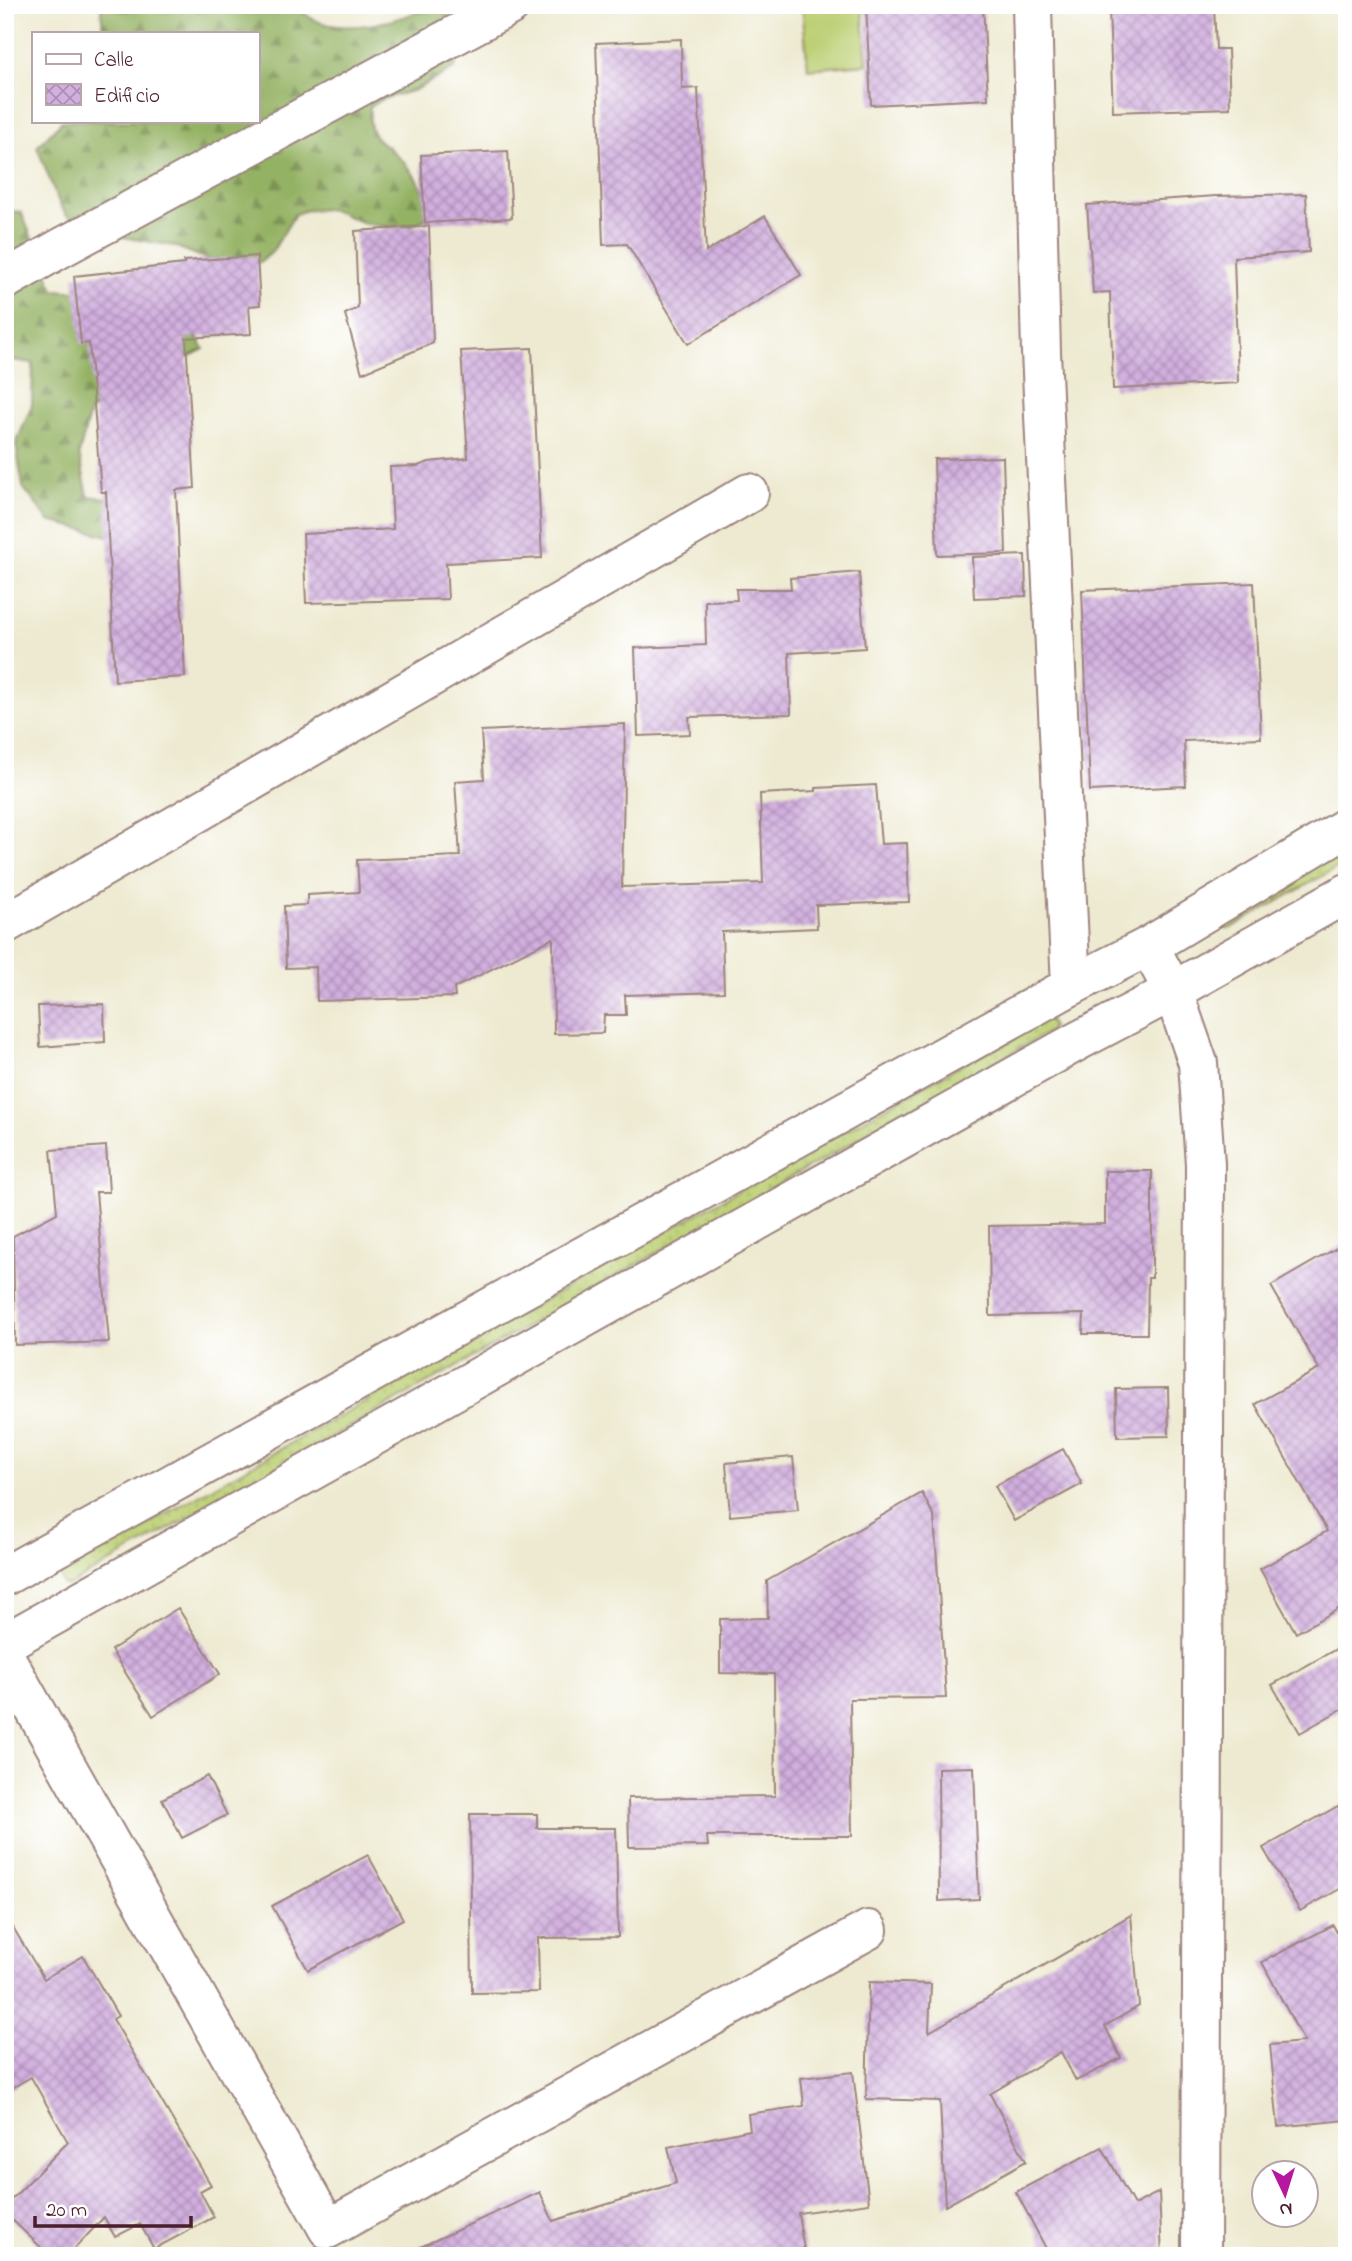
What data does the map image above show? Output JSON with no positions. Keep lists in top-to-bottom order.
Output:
{
  "legend": ["Calle", "Edificio"],
  "scale_bar": "20 m",
  "north": "bottom"
}
